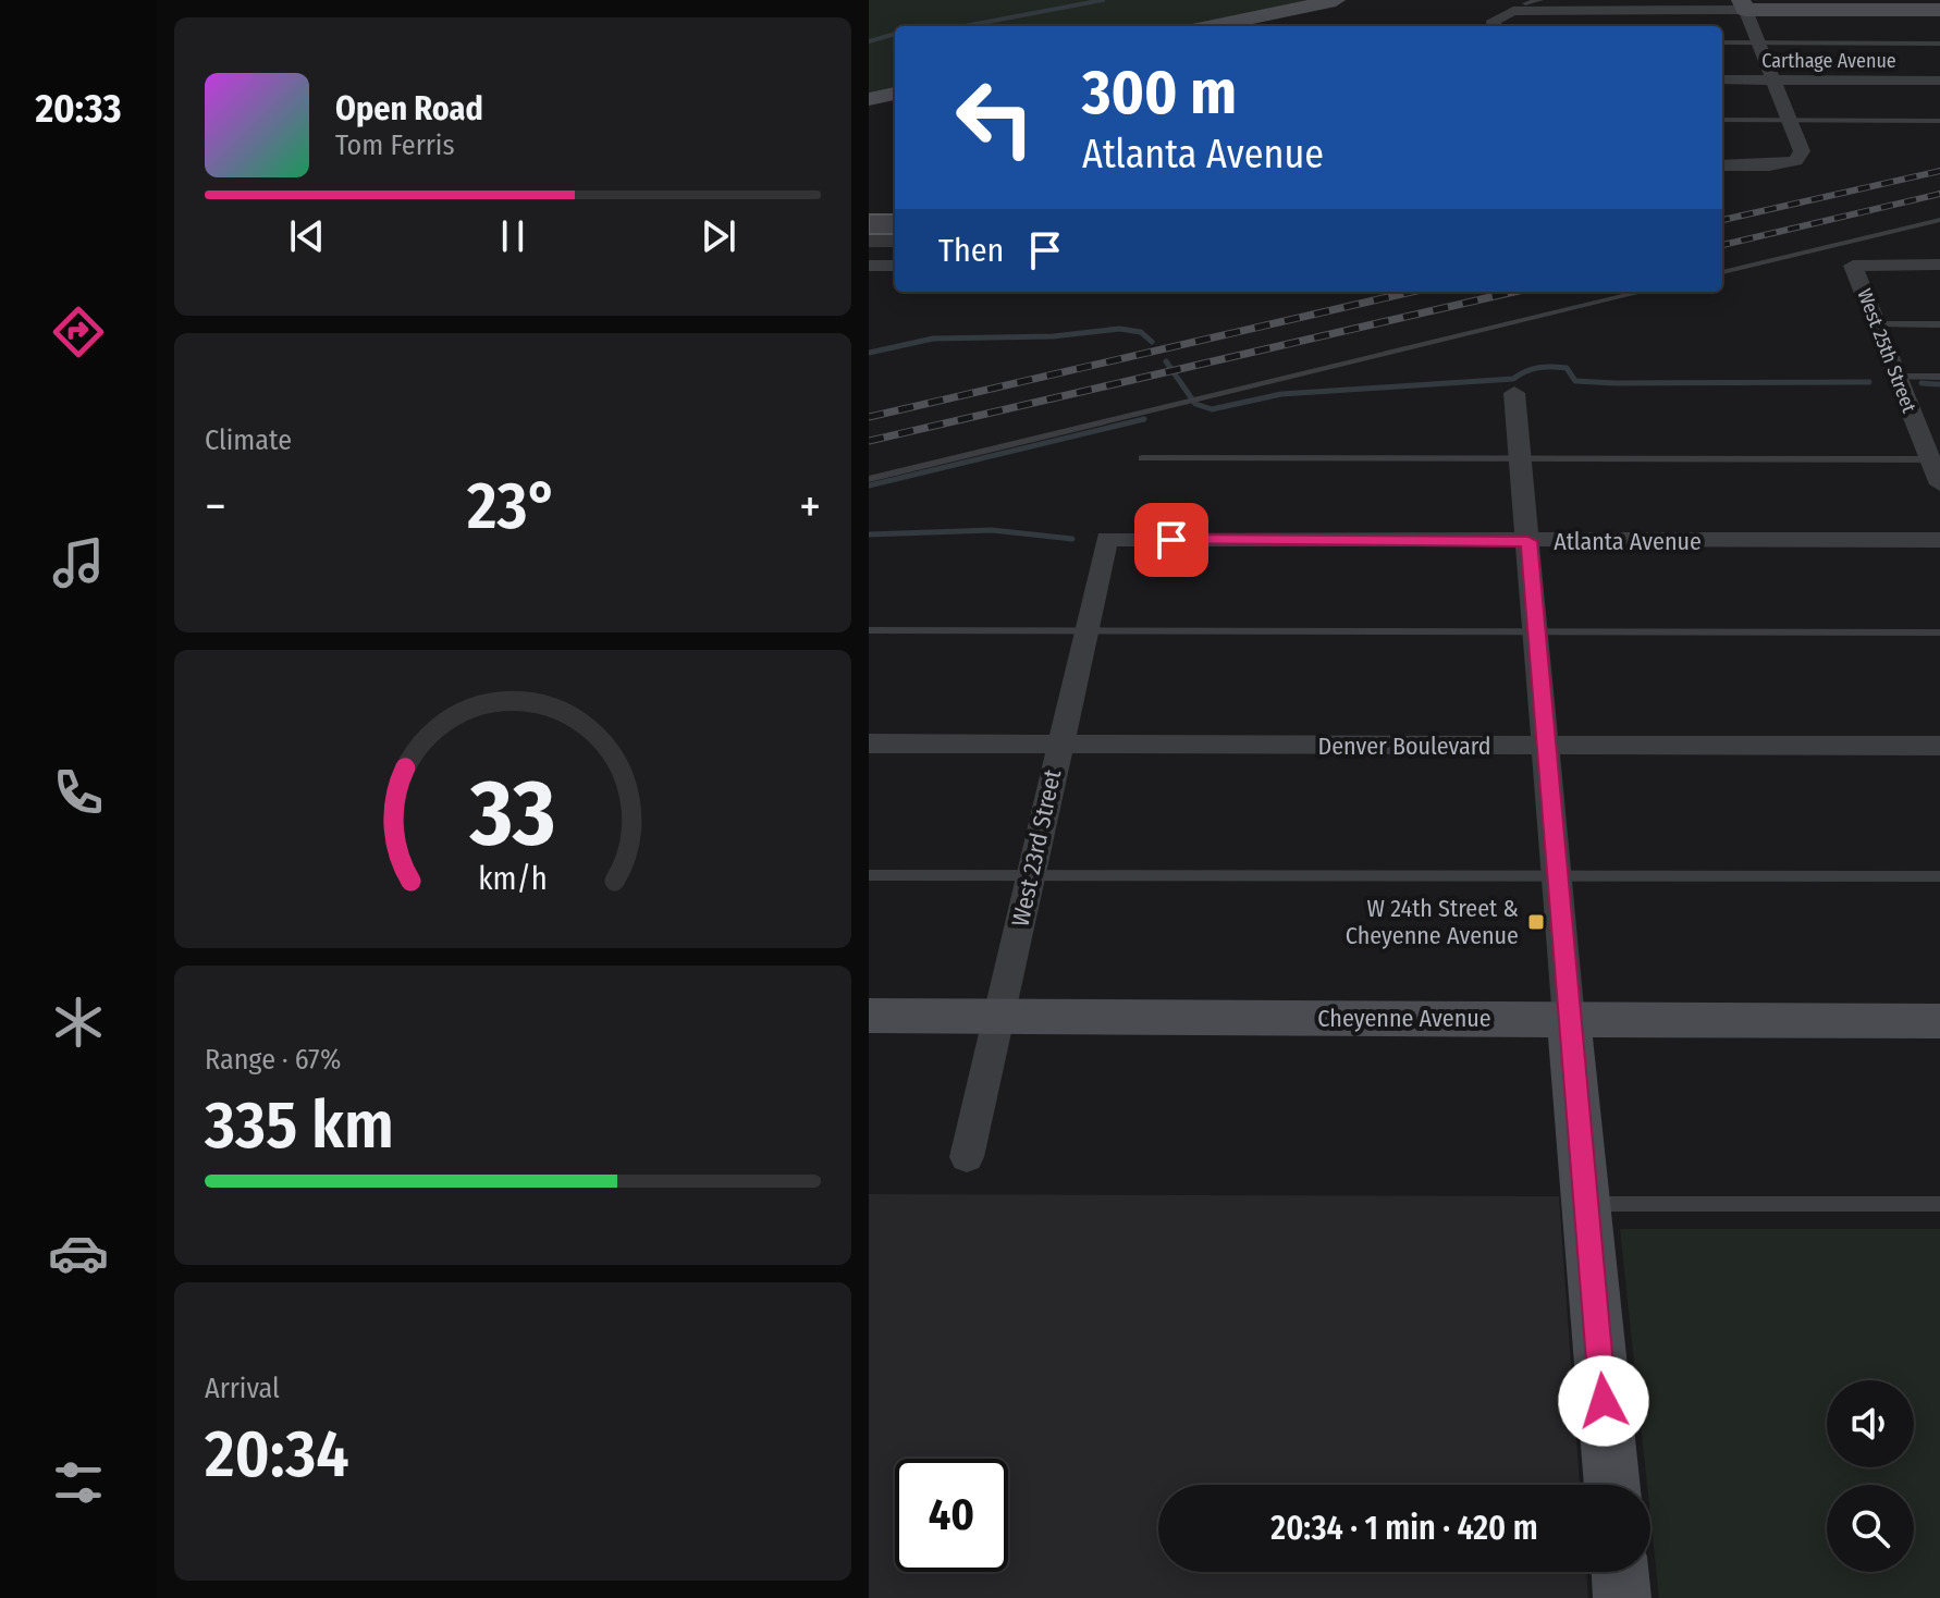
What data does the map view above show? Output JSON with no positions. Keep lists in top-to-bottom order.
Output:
{
  "streets": {
    "street": [
      "Carthage Avenue",
      "West 25th Street",
      "Atlanta Avenue",
      "Denver Boulevard",
      "West 23rd Street",
      "Cheyenne Avenue"
    ]
  },
  "crossings": [
    ["Atlanta Avenue", "West 23rd Street"],
    ["Denver Boulevard", "West 23rd Street"],
    ["West 23rd Street", "Cheyenne Avenue"]
  ],
  "places": {
    "transit": ["W 24th Street & Cheyenne Avenue"]
  },
  "page": {
    "tabs": "20:33",
    "turn": ["300 m", "Atlanta Avenue"],
    "song": ["Open Road", "Tom Ferris"],
    "then": "Then",
    "tile": [
      "Climate",
      ["Range · 67%", "335 km"],
      ["Arrival", "20:34"]
    ],
    "heat": ["−", "23°", "+"],
    "limit": "40",
    "trip": "20:34 · 1 min · 420 m",
    "gauge": ["33", "km/h"]
  }
}
